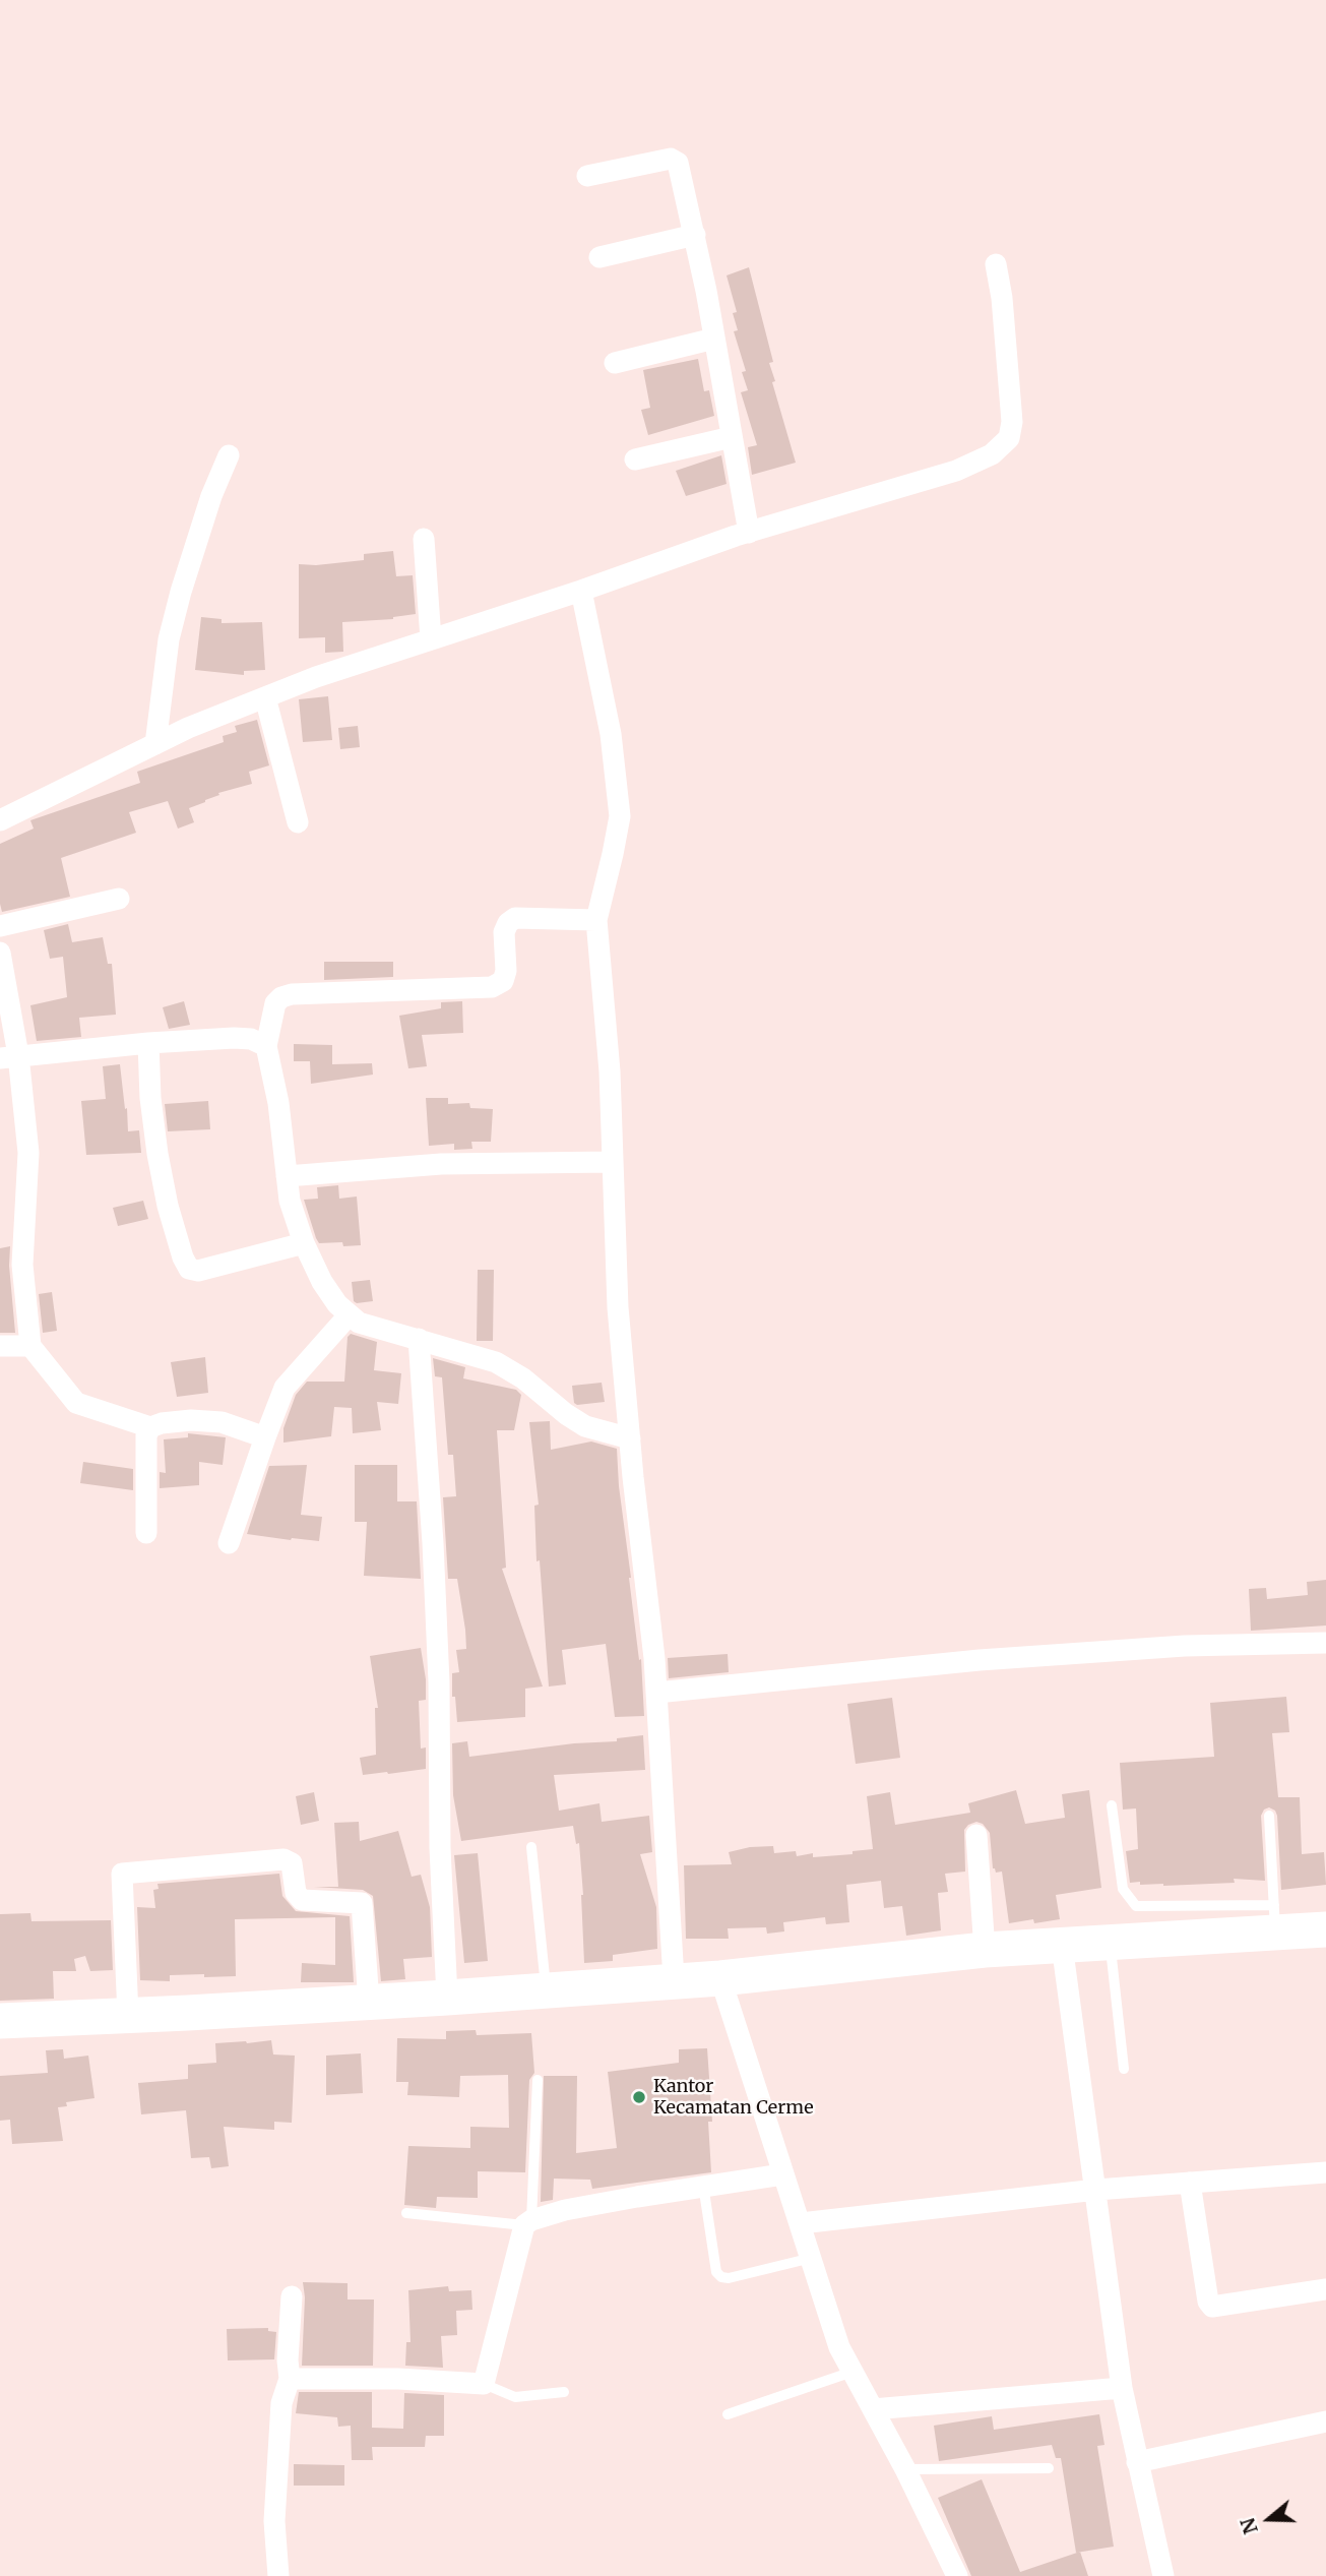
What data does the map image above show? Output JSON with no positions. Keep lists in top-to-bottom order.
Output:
{
  "places": ["Kantor Kecamatan Cerme"],
  "north": "left"
}
